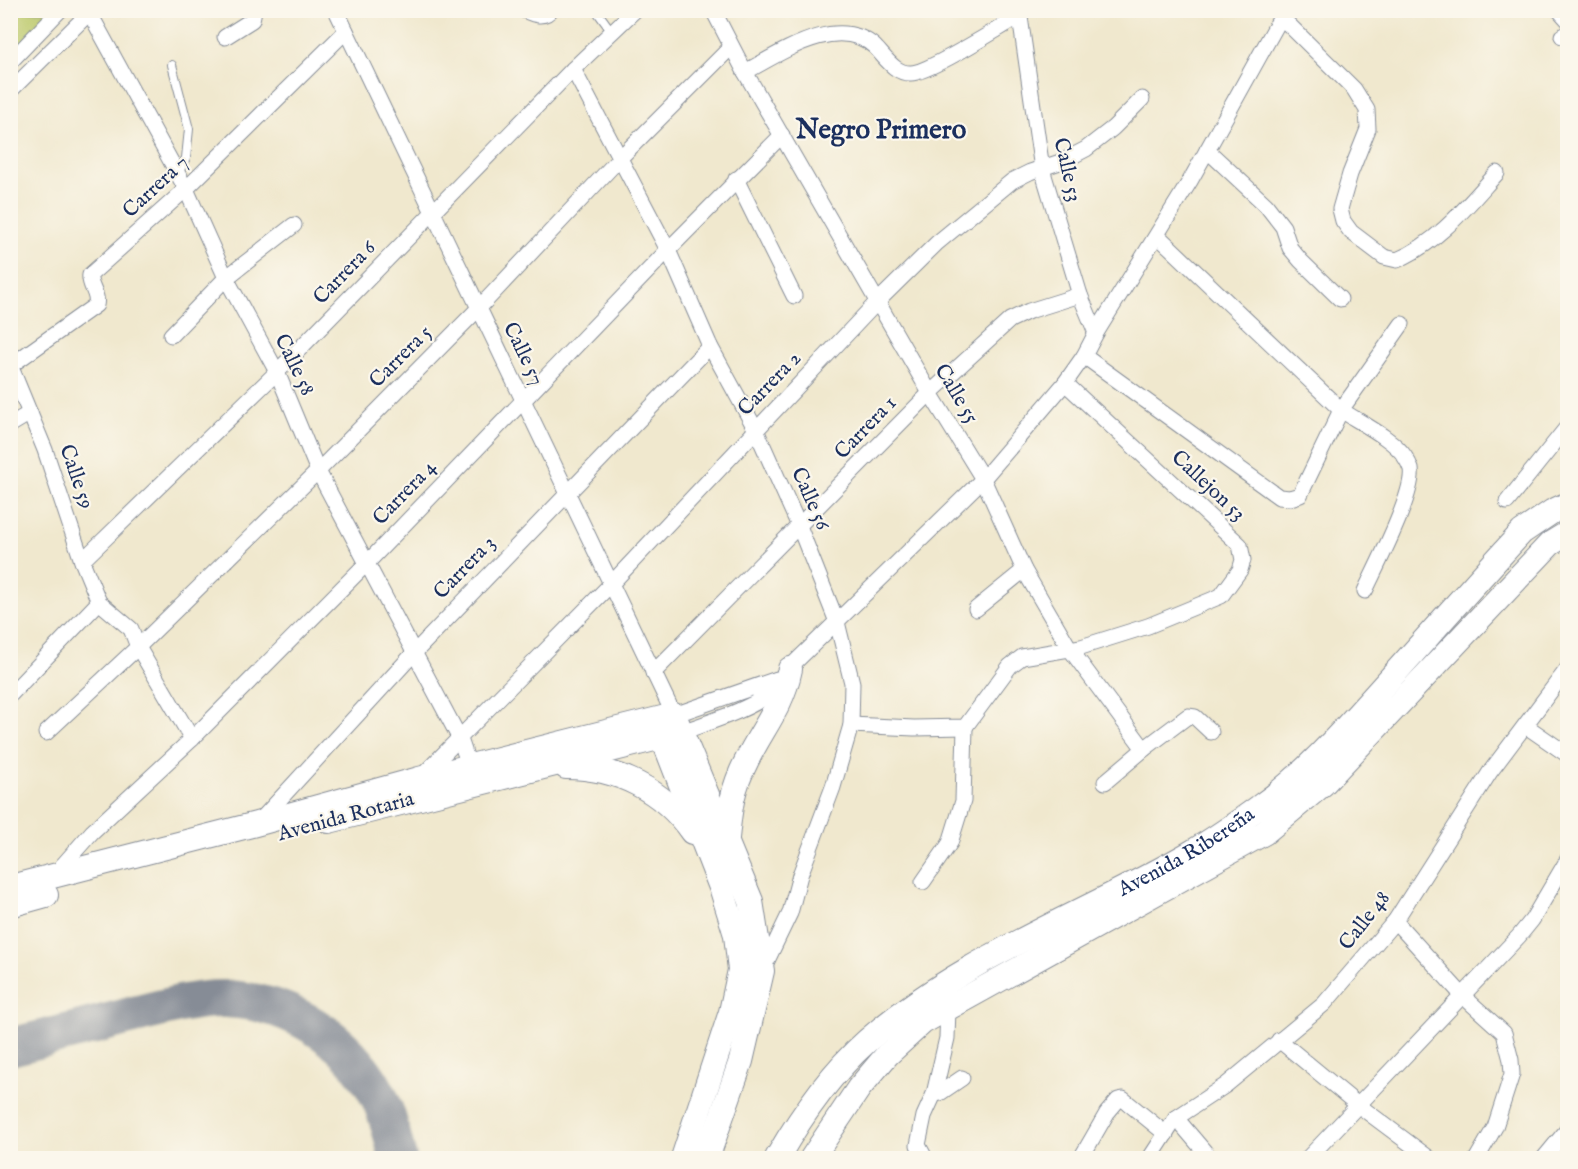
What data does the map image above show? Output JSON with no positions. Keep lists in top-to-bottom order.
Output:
{
  "streets": {
    "main road": ["Avenida Rotaria", "Avenida Ribereña"],
    "street": [
      "Calle 53",
      "Carrera 7",
      "Carrera 6",
      "Calle 57",
      "Carrera 5",
      "Calle 58",
      "Carrera 2",
      "Calle 55",
      "Carrera 1",
      "Calle 59",
      "Callejon 53",
      "Carrera 4",
      "Calle 56",
      "Carrera 3",
      "Calle 48"
    ]
  },
  "crossings": [
    ["Calle 53", "Carrera 2"],
    ["Calle 53", "Carrera 1"],
    ["Carrera 7", "Calle 57"],
    ["Carrera 7", "Calle 58"],
    ["Carrera 7", "Calle 59"],
    ["Carrera 6", "Calle 57"],
    ["Carrera 6", "Calle 58"],
    ["Carrera 6", "Calle 59"],
    ["Carrera 6", "Calle 56"],
    ["Calle 57", "Carrera 5"],
    ["Calle 57", "Carrera 2"],
    ["Calle 57", "Carrera 1"],
    ["Calle 57", "Carrera 4"],
    ["Calle 57", "Carrera 3"],
    ["Calle 57", "Avenida Rotaria"],
    ["Carrera 5", "Calle 58"],
    ["Carrera 5", "Calle 55"],
    ["Carrera 5", "Calle 56"],
    ["Calle 58", "Carrera 2"],
    ["Calle 58", "Carrera 4"],
    ["Calle 58", "Carrera 3"],
    ["Calle 58", "Avenida Rotaria"],
    ["Carrera 2", "Calle 55"],
    ["Carrera 2", "Calle 56"],
    ["Carrera 2", "Avenida Rotaria"],
    ["Calle 55", "Carrera 1"],
    ["Calle 55", "Callejon 53"],
    ["Calle 55", "Carrera 4"],
    ["Carrera 1", "Calle 56"],
    ["Carrera 4", "Calle 56"],
    ["Carrera 4", "Avenida Rotaria"],
    ["Calle 56", "Carrera 3"],
    ["Carrera 3", "Avenida Rotaria"]
  ],
  "districts": ["Negro Primero"]
}
